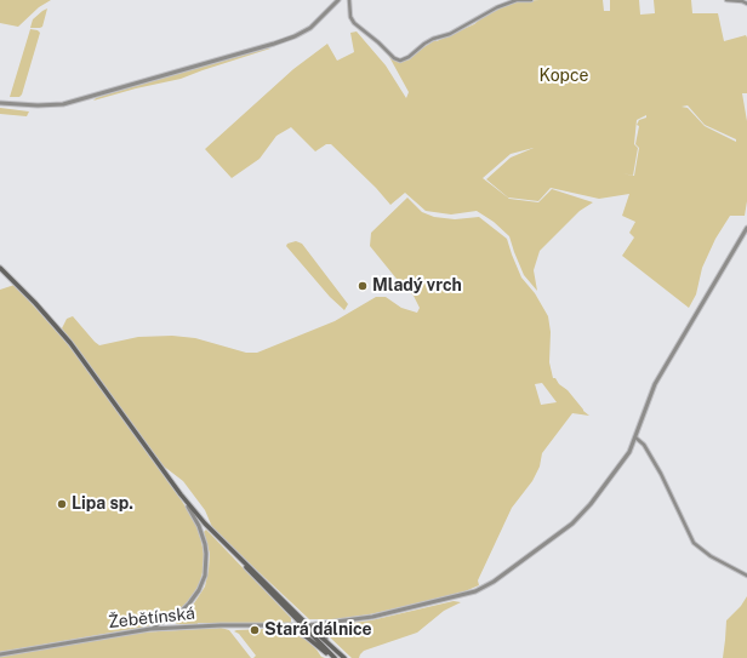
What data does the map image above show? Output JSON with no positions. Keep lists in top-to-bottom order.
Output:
{
  "streets": {
    "street": ["Žebětínská"]
  },
  "parks": ["Kopce"],
  "places": ["Mladý vrch", "Lipa sp.", "Stará dálnice"]
}
